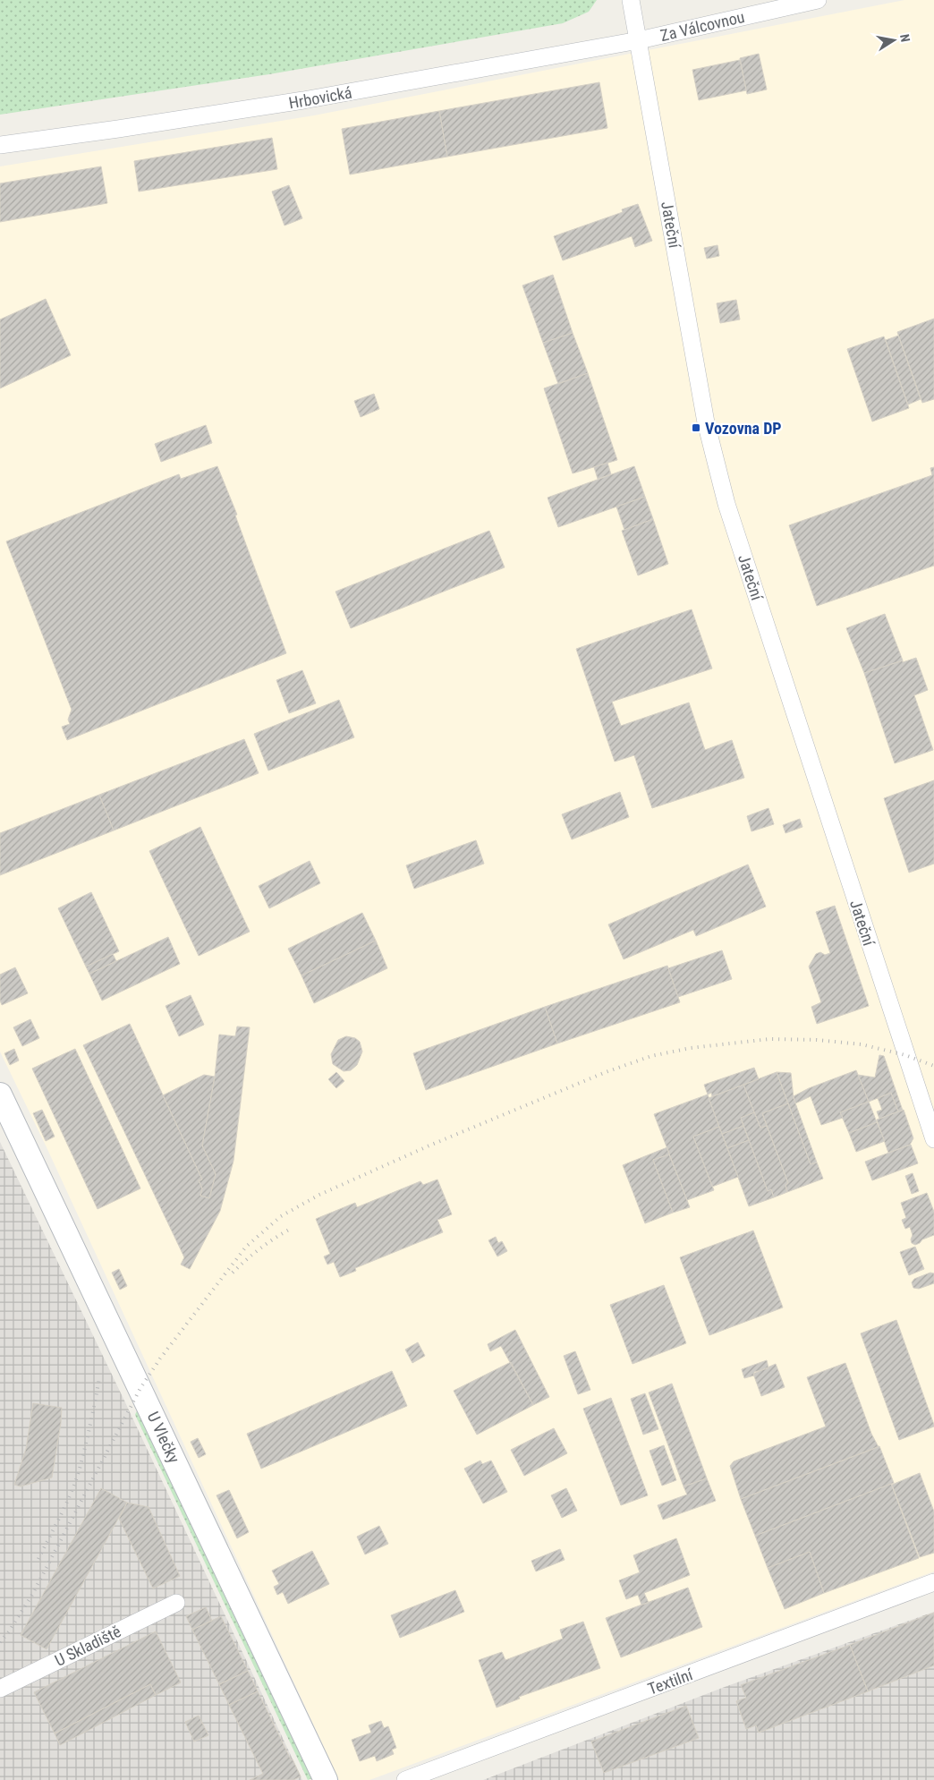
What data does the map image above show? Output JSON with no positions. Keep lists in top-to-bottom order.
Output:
{
  "streets": {
    "street": [
      "Za Válcovnou",
      "Hrbovická",
      "Jateční",
      "U Vlečky",
      "U Skladiště",
      "Textilní"
    ]
  },
  "crossings": [
    ["Za Válcovnou", "Hrbovická"],
    ["Za Válcovnou", "Jateční"],
    ["Hrbovická", "Jateční"]
  ],
  "places": {
    "transit": ["Vozovna DP"]
  },
  "north": "right"
}
